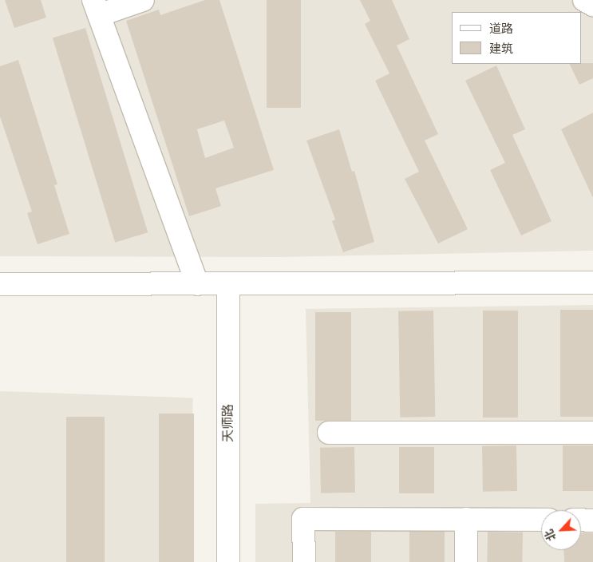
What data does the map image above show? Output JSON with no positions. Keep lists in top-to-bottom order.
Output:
{
  "streets": {
    "street": ["天师路"]
  },
  "legend": ["道路", "建筑"],
  "north": "bottom left"
}
